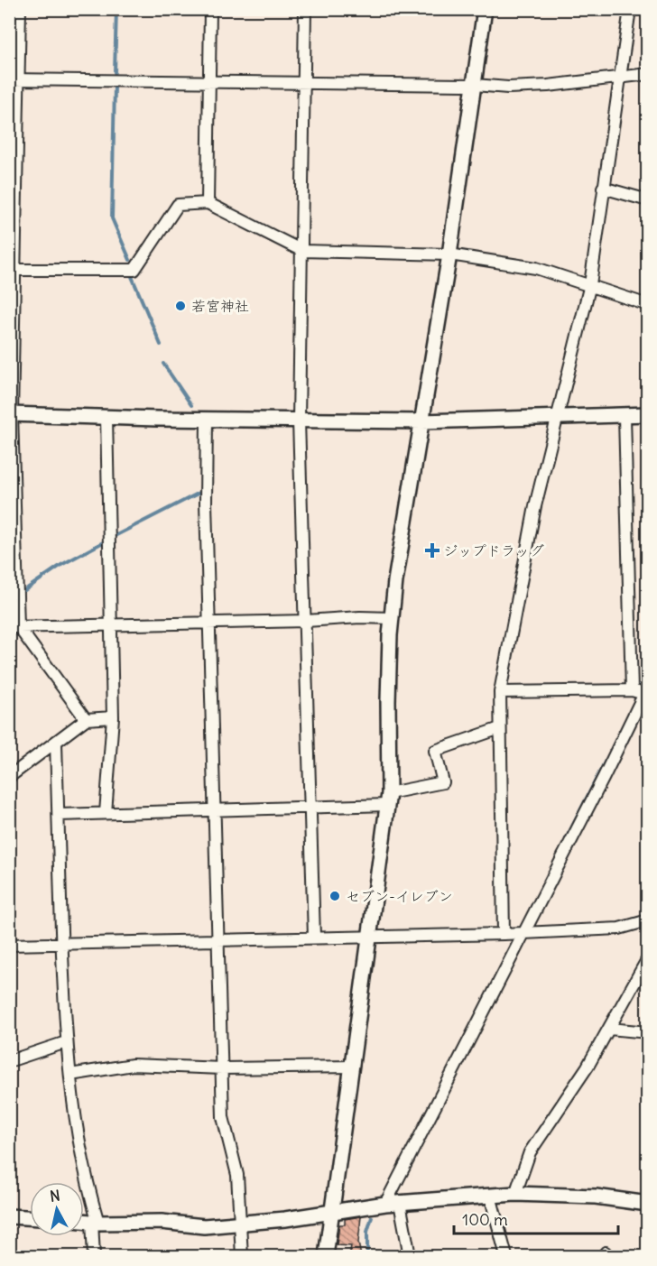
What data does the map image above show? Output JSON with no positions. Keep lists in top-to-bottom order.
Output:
{
  "places": {
    "other": ["若宮神社", "セブン-イレブン"],
    "health": ["ジップドラッグ"]
  },
  "scale_bar": "100 m",
  "north": "top"
}
